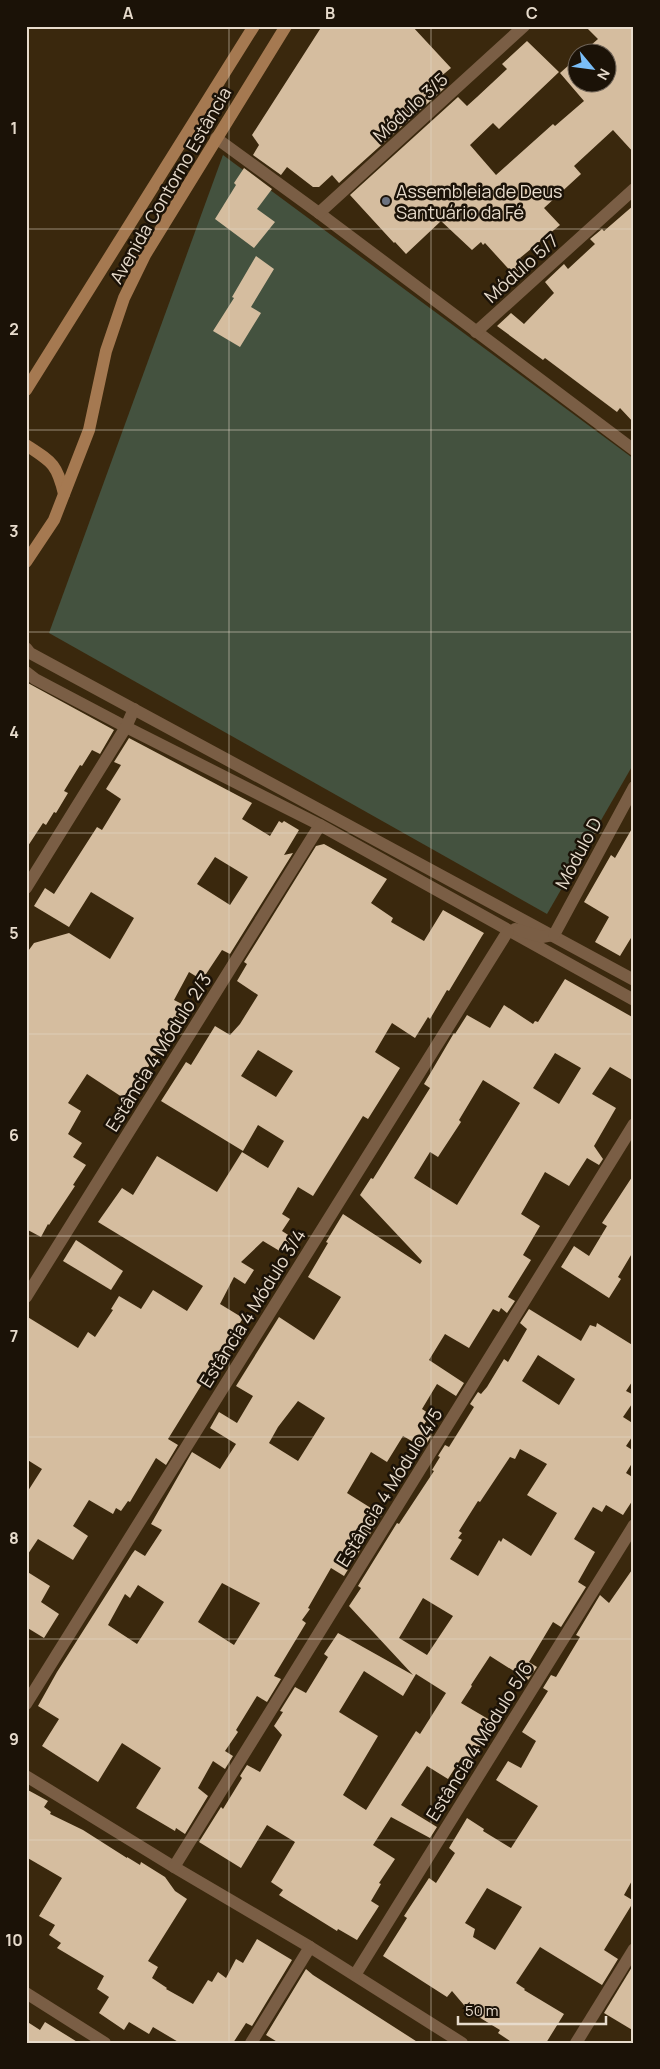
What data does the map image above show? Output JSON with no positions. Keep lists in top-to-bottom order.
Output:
{
  "streets": {
    "street": [
      "Módulo 3/5",
      "Avenida Contorno Estância",
      "Módulo 5/7",
      "Módulo D",
      "Estância 4 Módulo 2/3",
      "Estância 4 Módulo 3/4",
      "Estância 4 Módulo 4/5",
      "Estância 4 Módulo 5/6"
    ]
  },
  "places": ["Assembleia de Deus Santuário da Fé"],
  "scale_bar": "50 m",
  "north": "bottom right",
  "grid": {
    "columns": ["A", "B", "C"],
    "rows": [
      "1",
      "2",
      "3",
      "4",
      "5",
      "6",
      "7",
      "8",
      "9",
      "10"
    ]
  }
}
